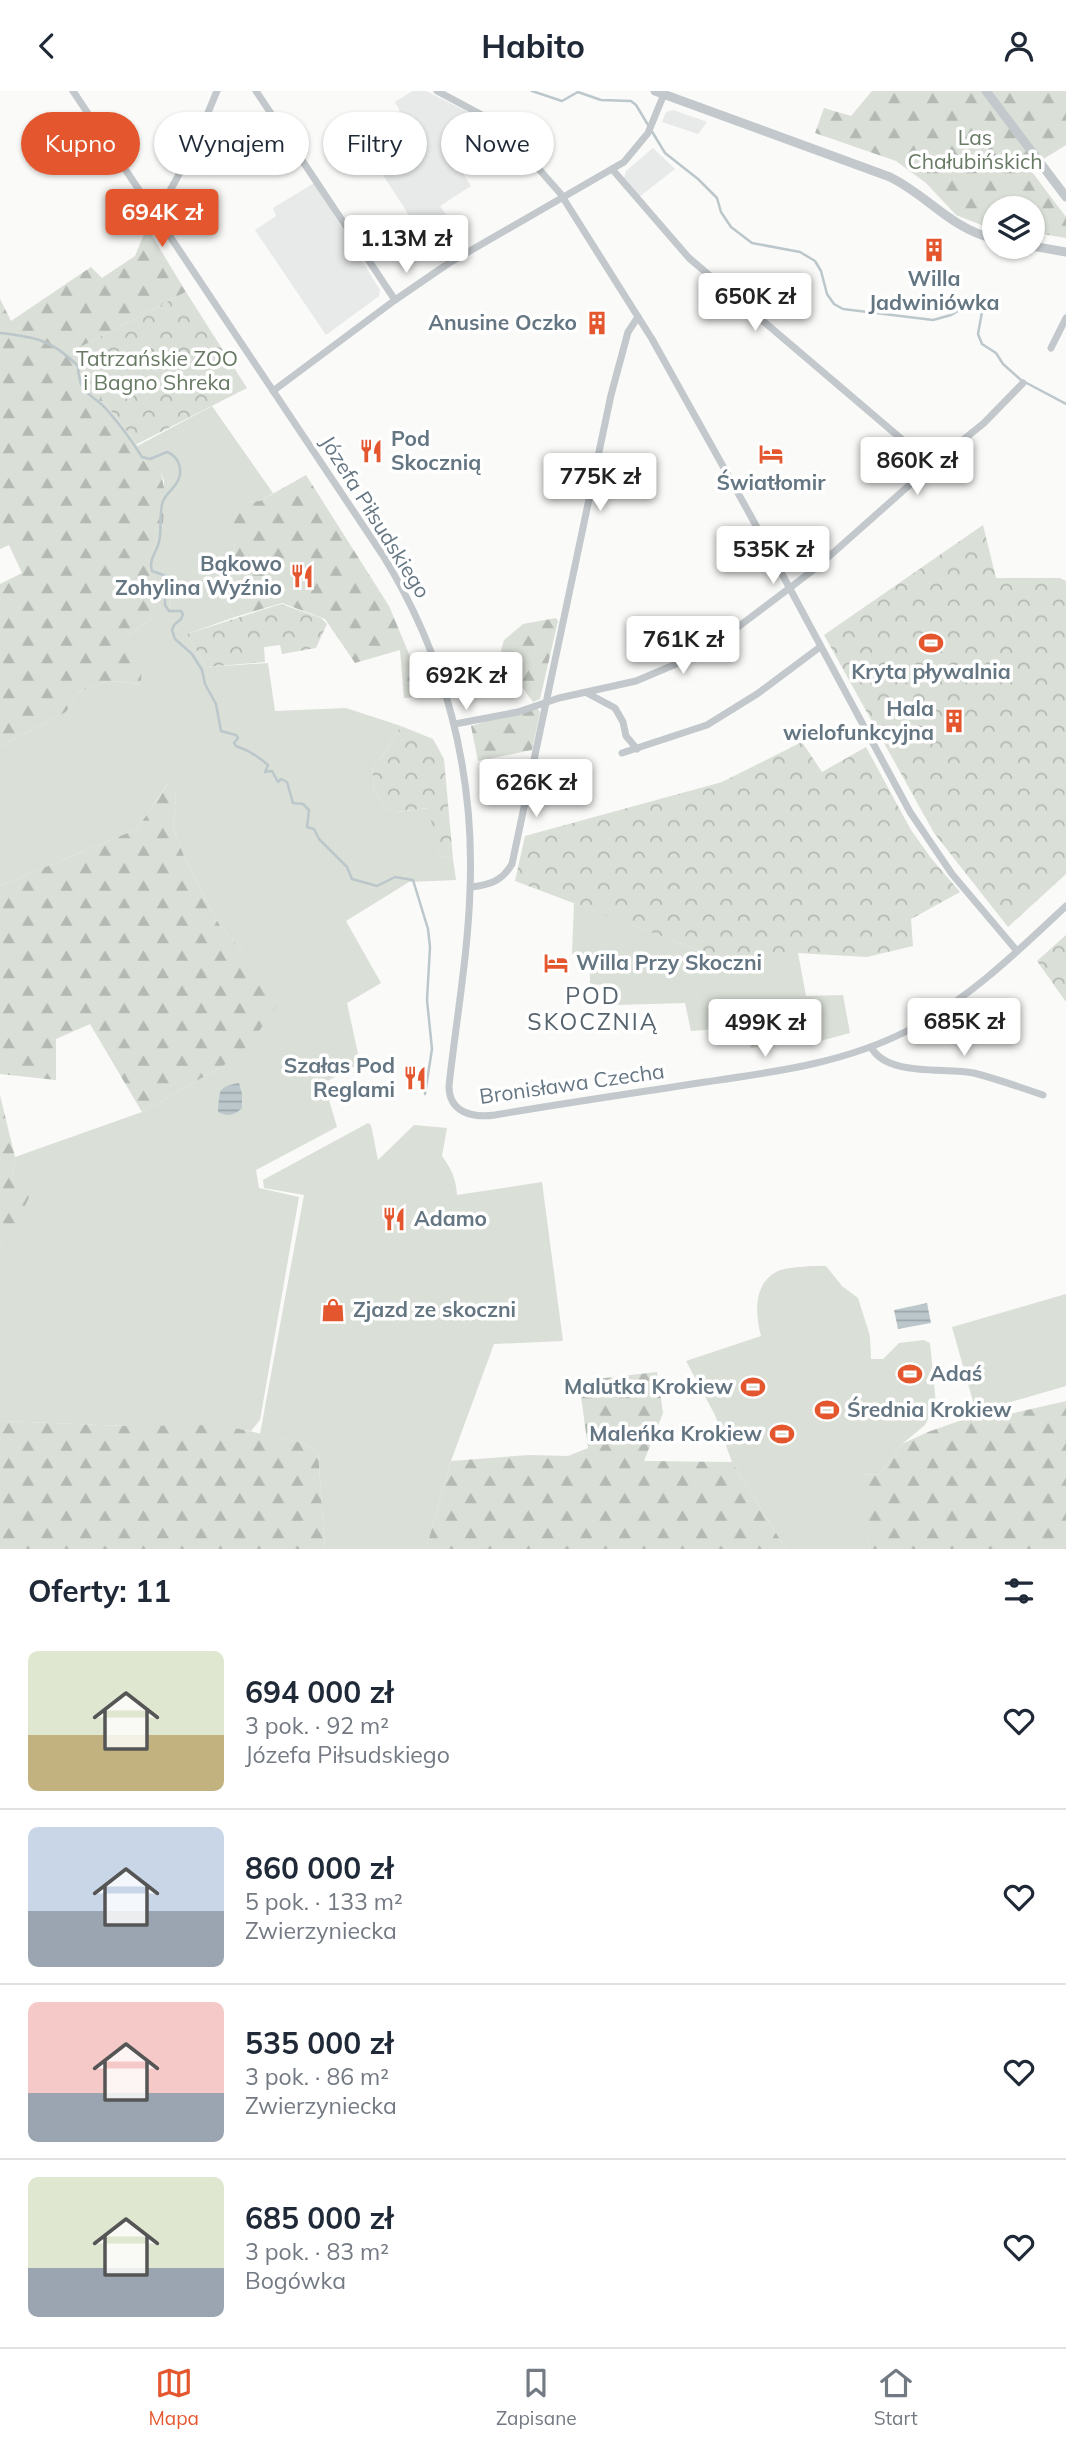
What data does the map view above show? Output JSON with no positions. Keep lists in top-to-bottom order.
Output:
{
  "streets": {
    "street": ["Józefa Piłsudskiego", "Bronisława Czecha"]
  },
  "crossings": [
    ["Józefa Piłsudskiego", "Bronisława Czecha"]
  ],
  "districts": ["POD SKOCZNIĄ"],
  "parks": ["Las Chałubińskich", "Tatrzańskie ZOO i Bagno Shreka"],
  "places": {
    "building": ["Willa Jadwiniówka", "Anusine Oczko", "Hala wielofunkcyjna"],
    "restaurant": [
      "Pod Skocznią",
      "Bąkowo Zohylina Wyźnio",
      "Szałas Pod Reglami",
      "Adamo"
    ],
    "hotel": ["Światłomir", "Willa Przy Skoczni"],
    "sports": [
      "Kryta pływalnia",
      "Adaś",
      "Malutka Krokiew",
      "Średnia Krokiew",
      "Maleńka Krokiew"
    ],
    "shop": ["Zjazd ze skoczni"]
  },
  "page": {
    "header": "Habito",
    "chip": [
      "Kupno",
      "Wynajem",
      "Filtry",
      "Nowe"
    ],
    "price": [
      "694K zł",
      "1.13M zł",
      "650K zł",
      "860K zł",
      "775K zł",
      "535K zł",
      "761K zł",
      "692K zł",
      "626K zł",
      "685K zł",
      "499K zł"
    ],
    "heading": "Oferty: 11",
    "list": [
      {
        "name": "694 000 zł",
        "note": "3 pok. · 92 m² · Józefa Piłsudskiego"
      },
      {
        "name": "860 000 zł",
        "note": "5 pok. · 133 m² · Zwierzyniecka"
      },
      {
        "name": "535 000 zł",
        "note": "3 pok. · 86 m² · Zwierzyniecka"
      },
      {
        "name": "685 000 zł",
        "note": "3 pok. · 83 m² · Bogówka"
      }
    ],
    "tabs": ["Mapa", "Zapisane", "Start"]
  }
}
